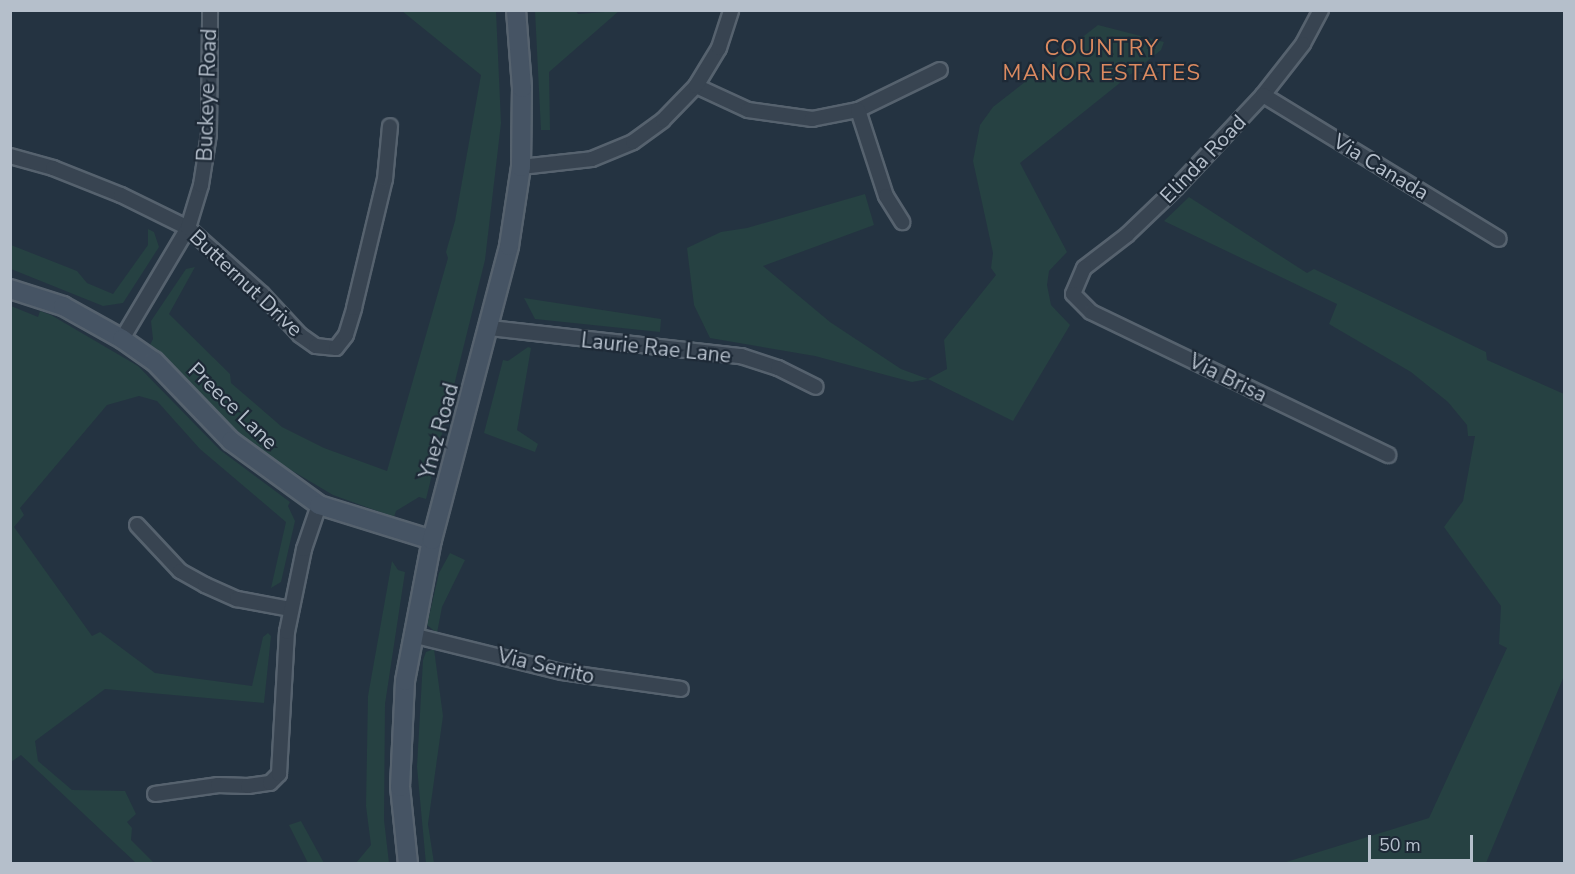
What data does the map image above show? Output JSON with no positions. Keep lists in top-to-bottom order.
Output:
{
  "streets": {
    "main road": ["Preece Lane", "Ynez Road"],
    "street": [
      "Buckeye Road",
      "Elinda Road",
      "Via Canada",
      "Butternut Drive",
      "Laurie Rae Lane",
      "Via Brisa",
      "Via Serrito"
    ]
  },
  "crossings": [
    ["Buckeye Road", "Butternut Drive"],
    ["Buckeye Road", "Preece Lane"],
    ["Elinda Road", "Via Canada"],
    ["Elinda Road", "Via Brisa"],
    ["Laurie Rae Lane", "Ynez Road"],
    ["Preece Lane", "Ynez Road"],
    ["Ynez Road", "Via Serrito"]
  ],
  "districts": ["COUNTRY MANOR ESTATES"],
  "scale_bar": "50 m"
}
